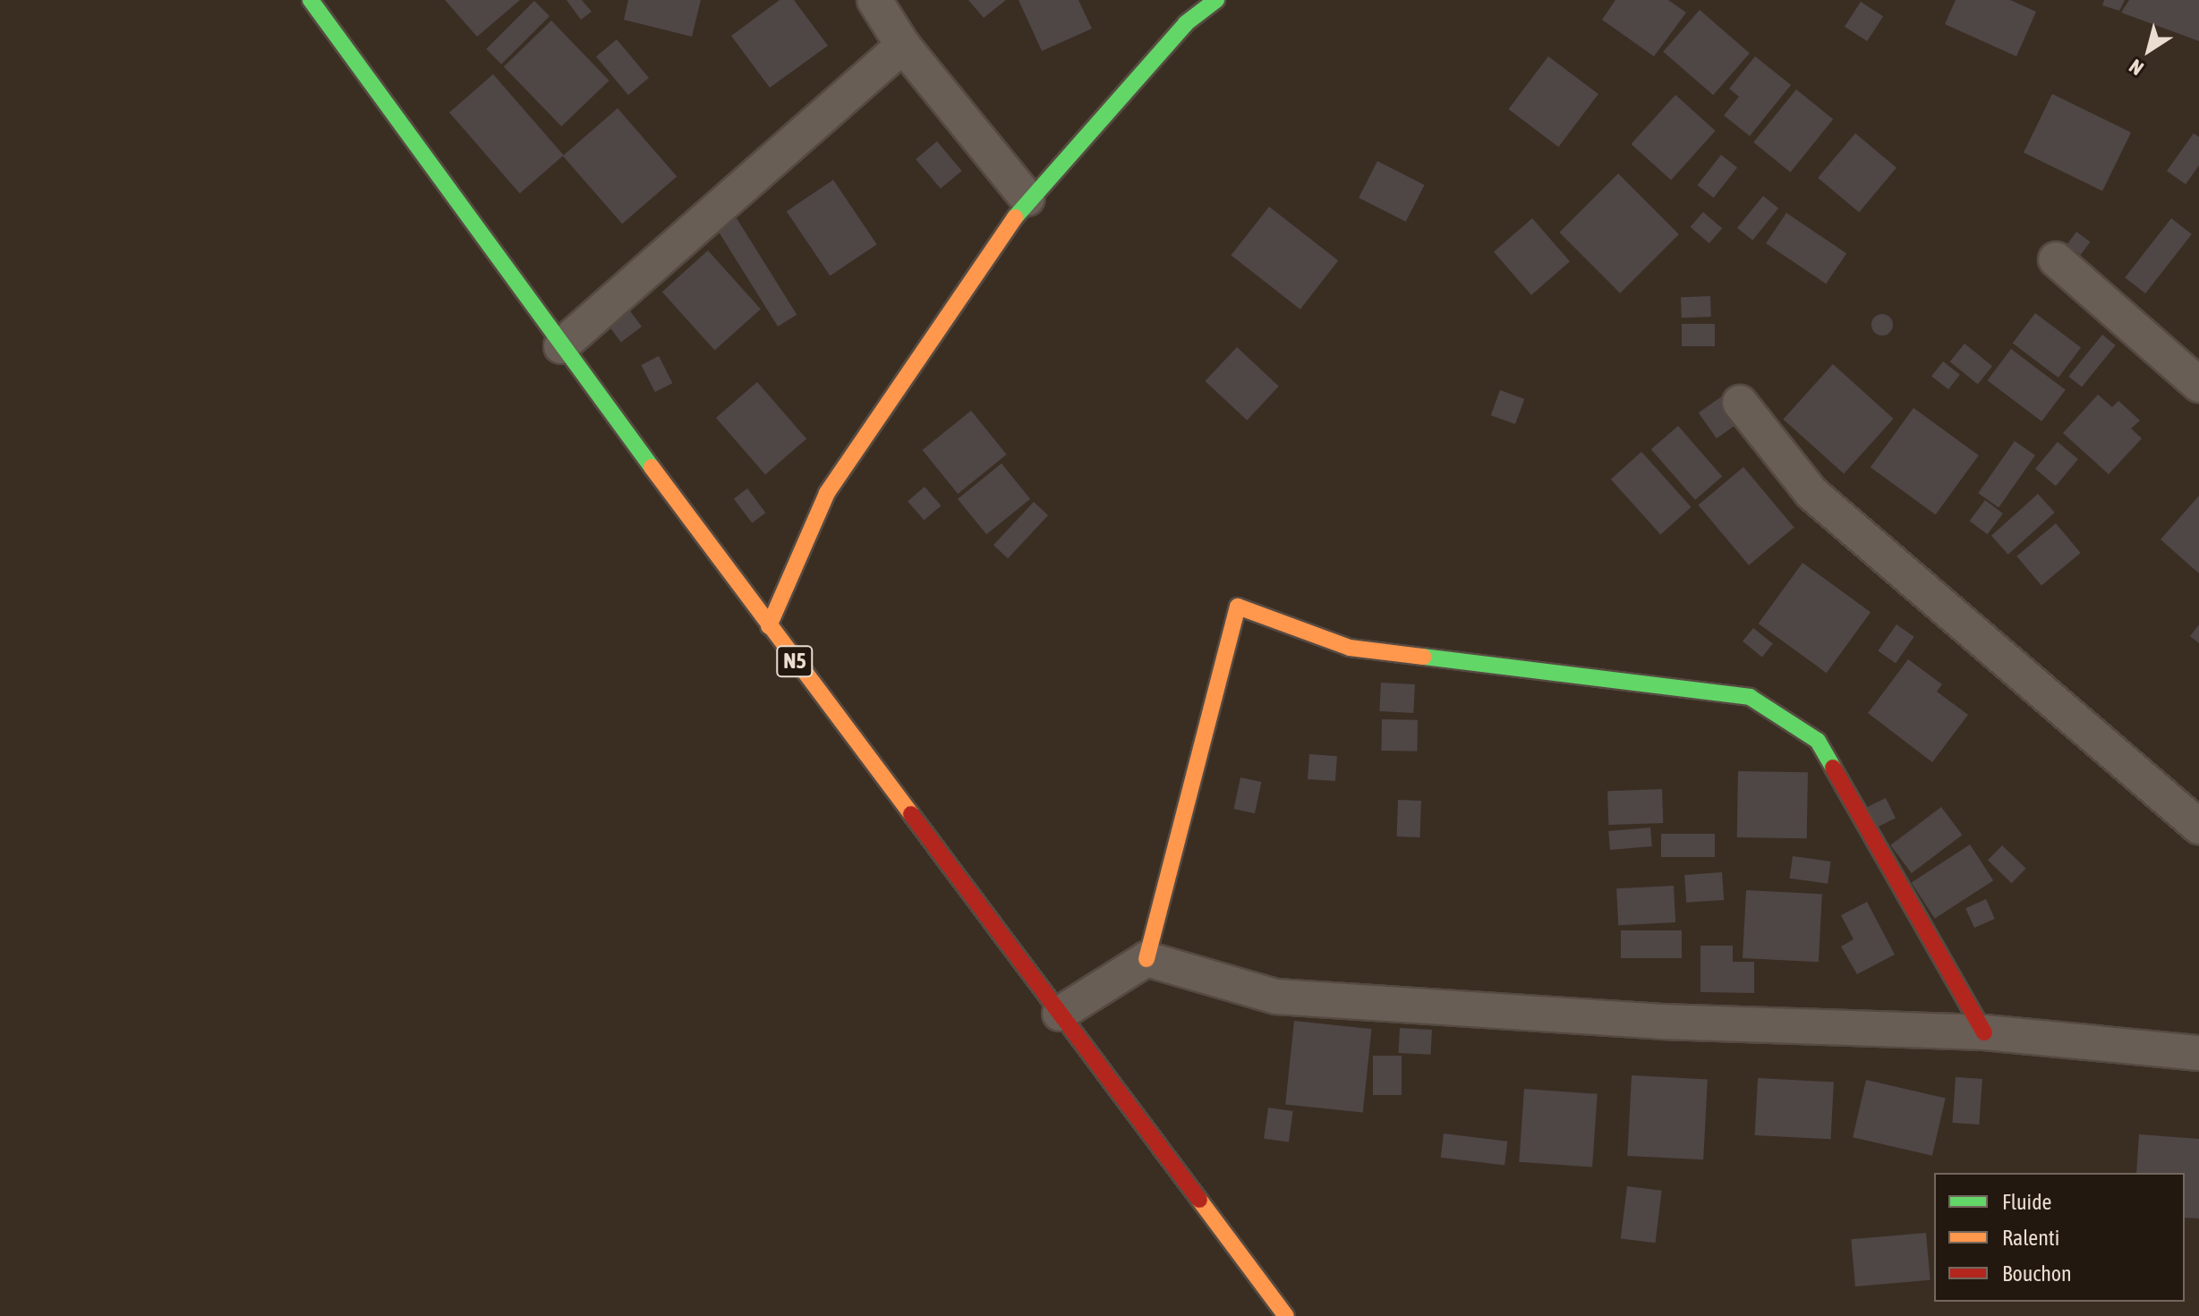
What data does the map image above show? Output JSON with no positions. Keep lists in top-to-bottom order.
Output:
{
  "streets": {
    "main road": ["N5"]
  },
  "legend": ["Fluide", "Ralenti", "Bouchon"],
  "north": "bottom left"
}
